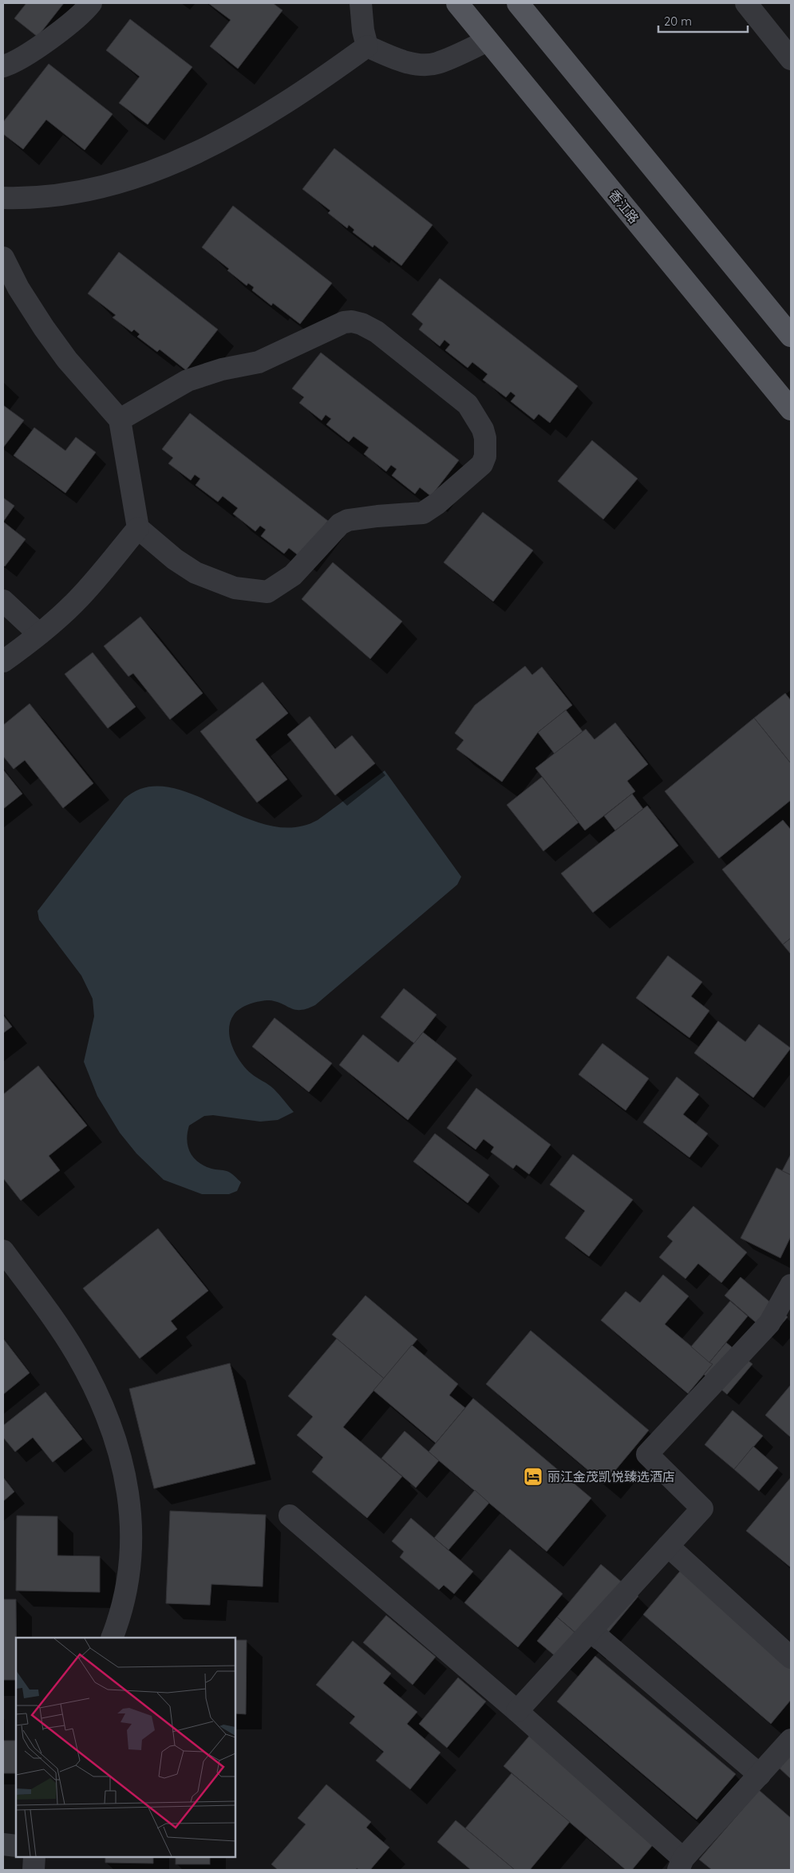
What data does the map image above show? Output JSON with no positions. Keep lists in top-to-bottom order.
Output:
{
  "streets": {
    "main road": ["香江路"]
  },
  "places": {
    "hotel": ["丽江金茂凯悦臻选酒店"]
  },
  "scale_bar": "20 m"
}
